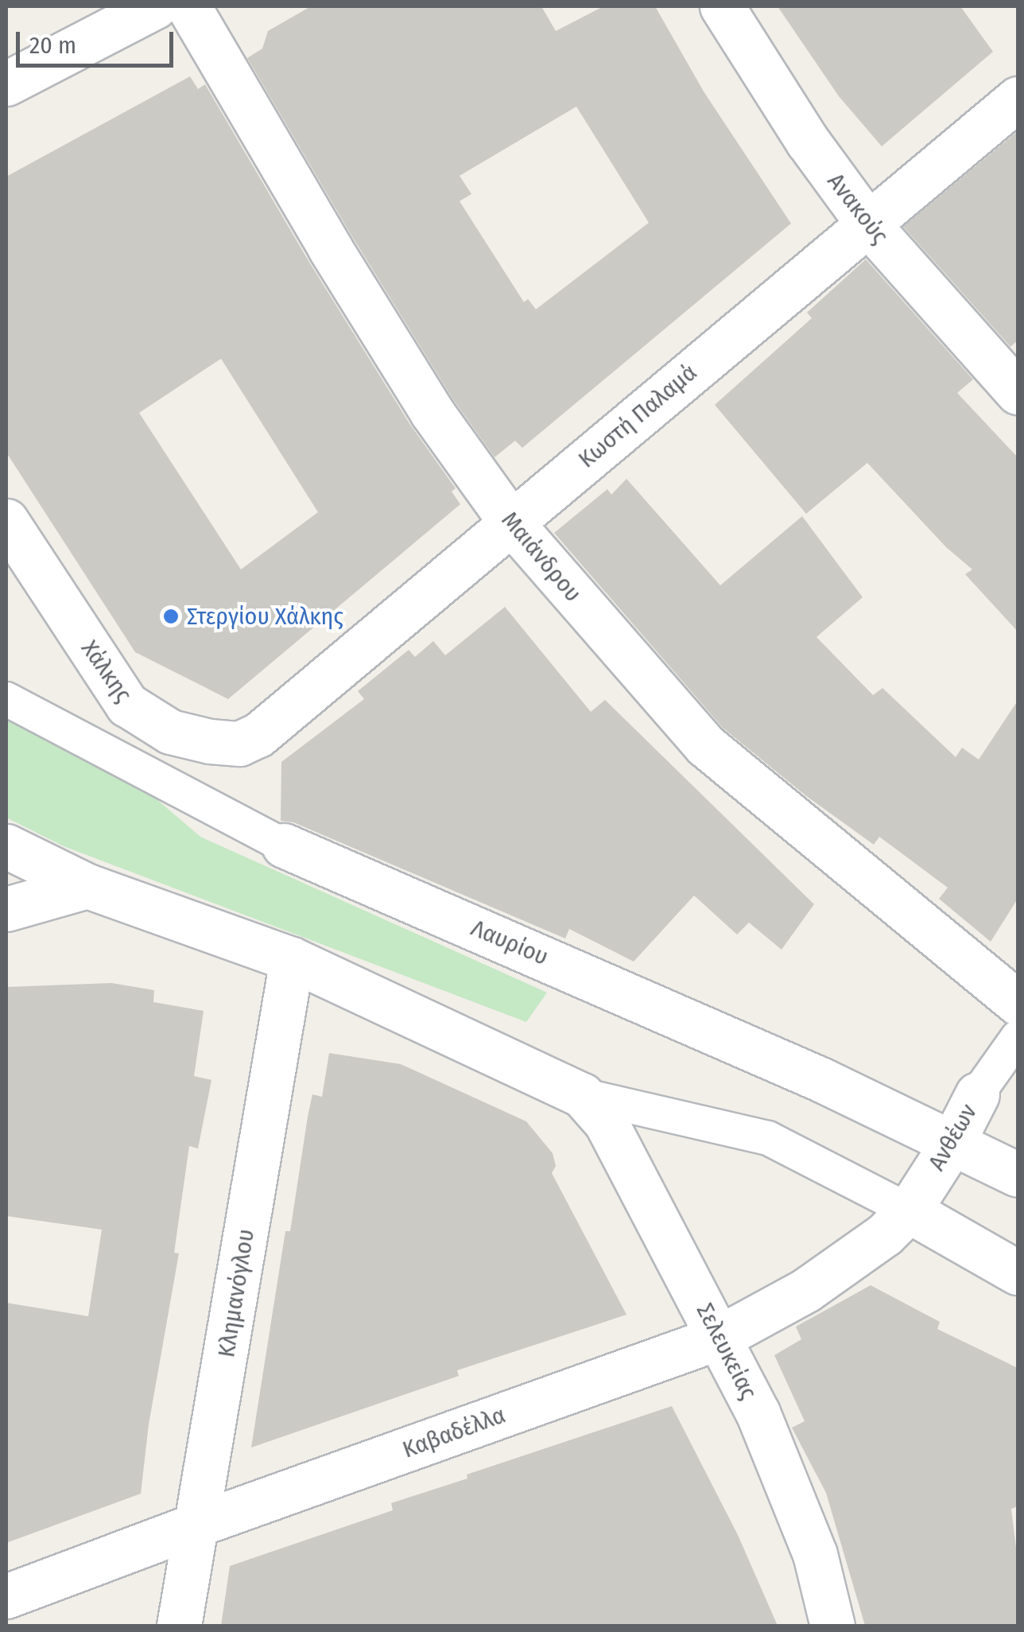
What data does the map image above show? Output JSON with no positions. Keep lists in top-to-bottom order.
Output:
{
  "streets": {
    "street": [
      "Ανακούς",
      "Κωστή Παλαμά",
      "Μαιάνδρου",
      "Χάλκης",
      "Λαυρίου",
      "Ανθέων",
      "Κλημανόγλου",
      "Σελευκείας",
      "Καβαδέλλα"
    ]
  },
  "crossings": [
    ["Ανακούς", "Κωστή Παλαμά"],
    ["Κωστή Παλαμά", "Μαιάνδρου"],
    ["Κωστή Παλαμά", "Χάλκης"],
    ["Λαυρίου", "Ανθέων"],
    ["Ανθέων", "Καβαδέλλα"],
    ["Κλημανόγλου", "Καβαδέλλα"],
    ["Σελευκείας", "Καβαδέλλα"]
  ],
  "places": ["Στεργίου Χάλκης"],
  "scale_bar": "20 m"
}
